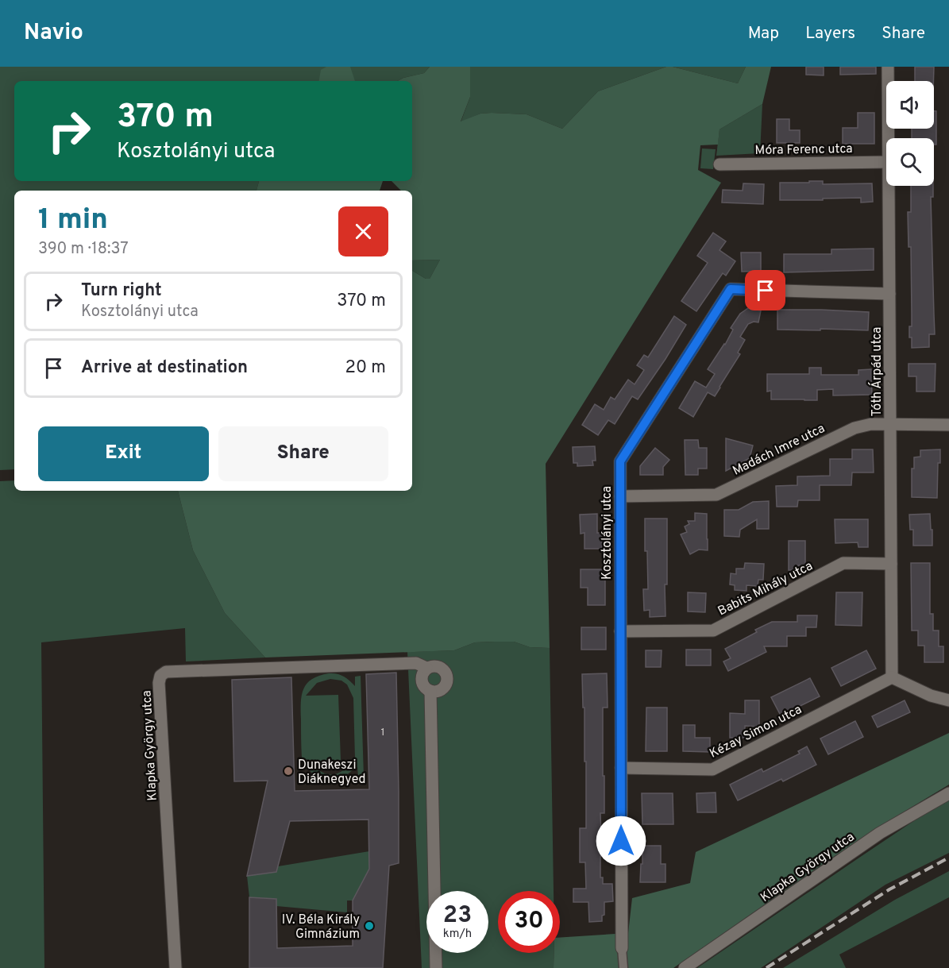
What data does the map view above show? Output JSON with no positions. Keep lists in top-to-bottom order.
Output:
{
  "streets": {
    "street": [
      "Móra Ferenc utca",
      "Tóth Árpád utca",
      "Madách Imre utca",
      "Kosztolányi utca",
      "Babits Mihály utca",
      "Kézay Simon utca",
      "Klapka György utca"
    ]
  },
  "crossings": [
    ["Tóth Árpád utca", "Madách Imre utca"],
    ["Tóth Árpád utca", "Kosztolányi utca"],
    ["Tóth Árpád utca", "Babits Mihály utca"],
    ["Tóth Árpád utca", "Kézay Simon utca"],
    ["Madách Imre utca", "Kosztolányi utca"],
    ["Kosztolányi utca", "Babits Mihály utca"],
    ["Kosztolányi utca", "Kézay Simon utca"]
  ],
  "places": ["Dunakeszi Diáknegyed", "IV. Béla Király Gimnázium"],
  "house_numbers": ["1"],
  "page": {
    "header": "Navio",
    "nav": ["Map", "Layers", "Share"],
    "turn": ["370 m", "Kosztolányi utca"],
    "heading": ["1 min", "390 m · 18:37"],
    "list": [
      {
        "name": "Turn right",
        "note": "Kosztolányi utca",
        "value": "370 m"
      },
      {
        "name": "Arrive at destination",
        "value": "20 m"
      }
    ],
    "buttons": ["Exit", "Share"],
    "speed": "23 km/h",
    "limit": "30"
  }
}
